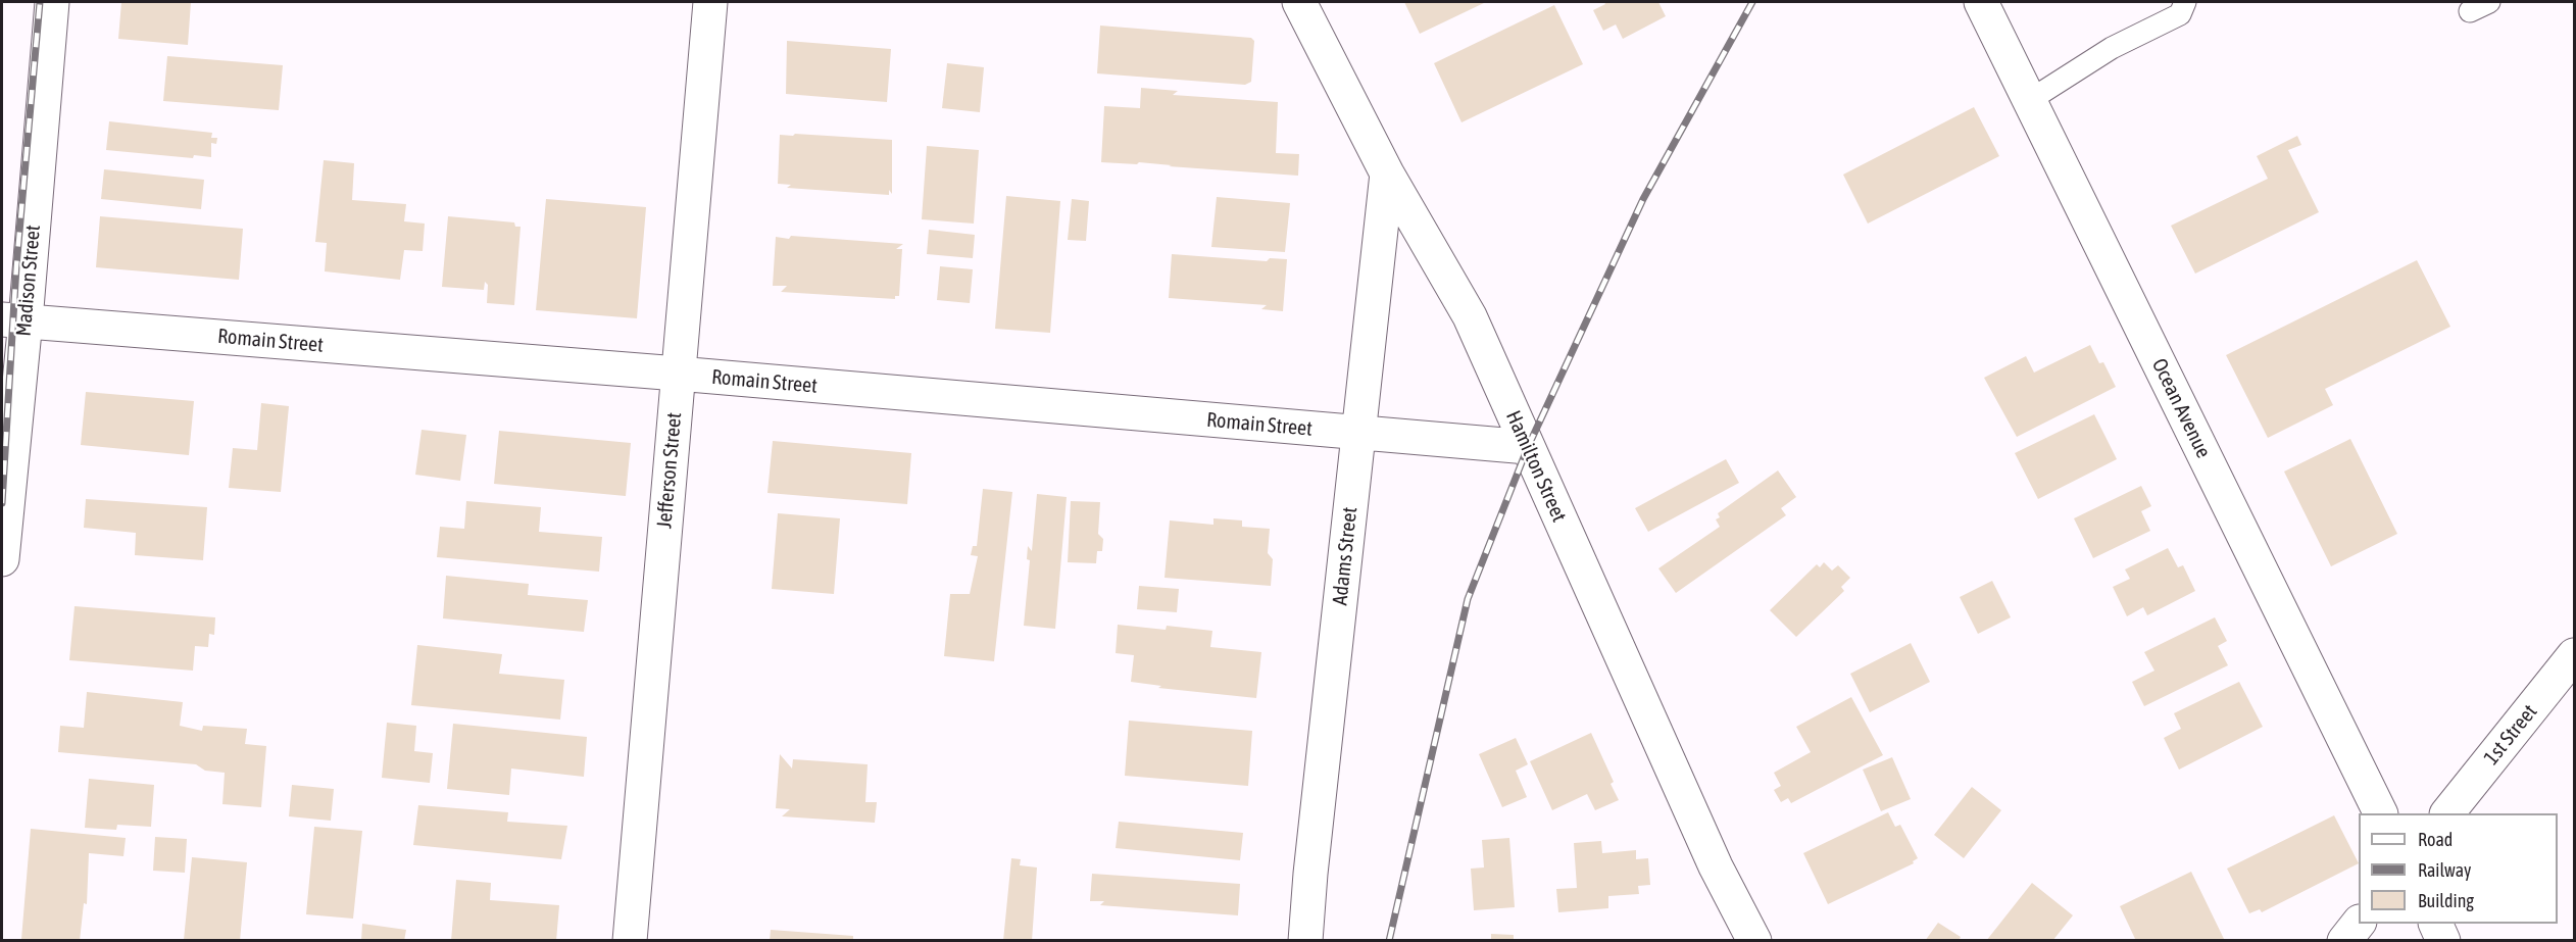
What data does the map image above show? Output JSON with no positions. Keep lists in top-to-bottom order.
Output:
{
  "streets": {
    "street": [
      "Madison Street",
      "Romain Street",
      "Ocean Avenue",
      "Hamilton Street",
      "Jefferson Street",
      "Adams Street",
      "1st Street"
    ]
  },
  "crossings": [
    ["Madison Street", "Romain Street"],
    ["Romain Street", "Hamilton Street"],
    ["Romain Street", "Jefferson Street"],
    ["Romain Street", "Adams Street"],
    ["Hamilton Street", "Adams Street"]
  ],
  "legend": ["Road", "Railway", "Building"]
}
